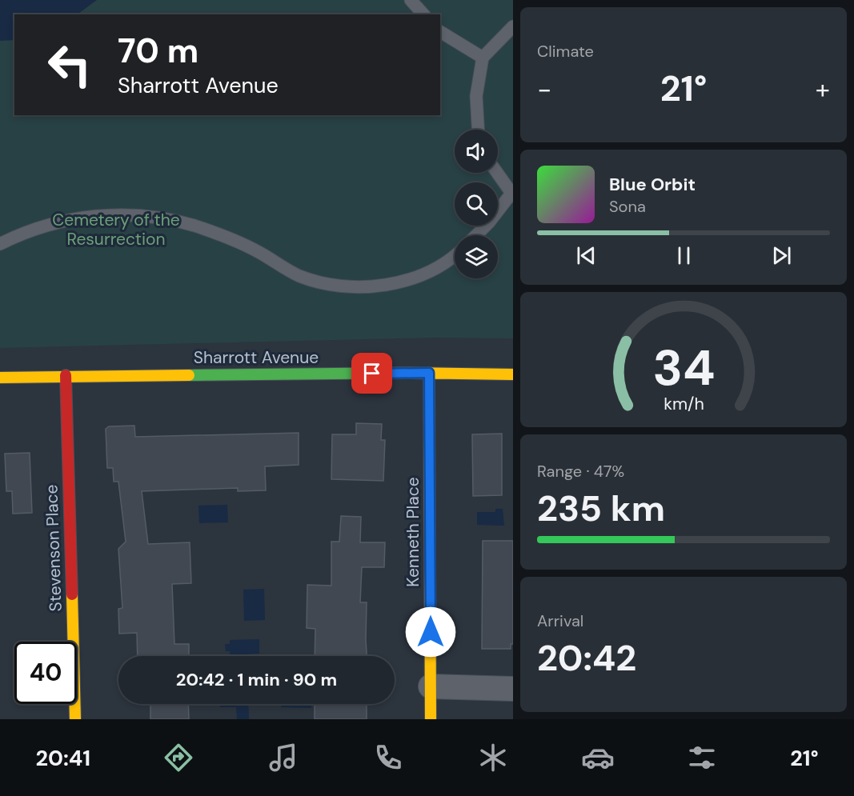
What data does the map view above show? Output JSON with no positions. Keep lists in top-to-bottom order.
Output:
{
  "streets": {
    "street": ["Sharrott Avenue", "Kenneth Place", "Stevenson Place"]
  },
  "crossings": [
    ["Sharrott Avenue", "Kenneth Place"],
    ["Sharrott Avenue", "Stevenson Place"]
  ],
  "parks": ["Cemetery of the Resurrection"],
  "page": {
    "tile": [
      "Climate",
      ["Range · 47%", "235 km"],
      ["Arrival", "20:42"]
    ],
    "turn": ["70 m", "Sharrott Avenue"],
    "heat": ["−", "21°", "+"],
    "song": ["Blue Orbit", "Sona"],
    "limit": "40",
    "trip": "20:42 · 1 min · 90 m",
    "tabs": ["20:41", "21°"],
    "gauge": ["34", "km/h"]
  }
}
